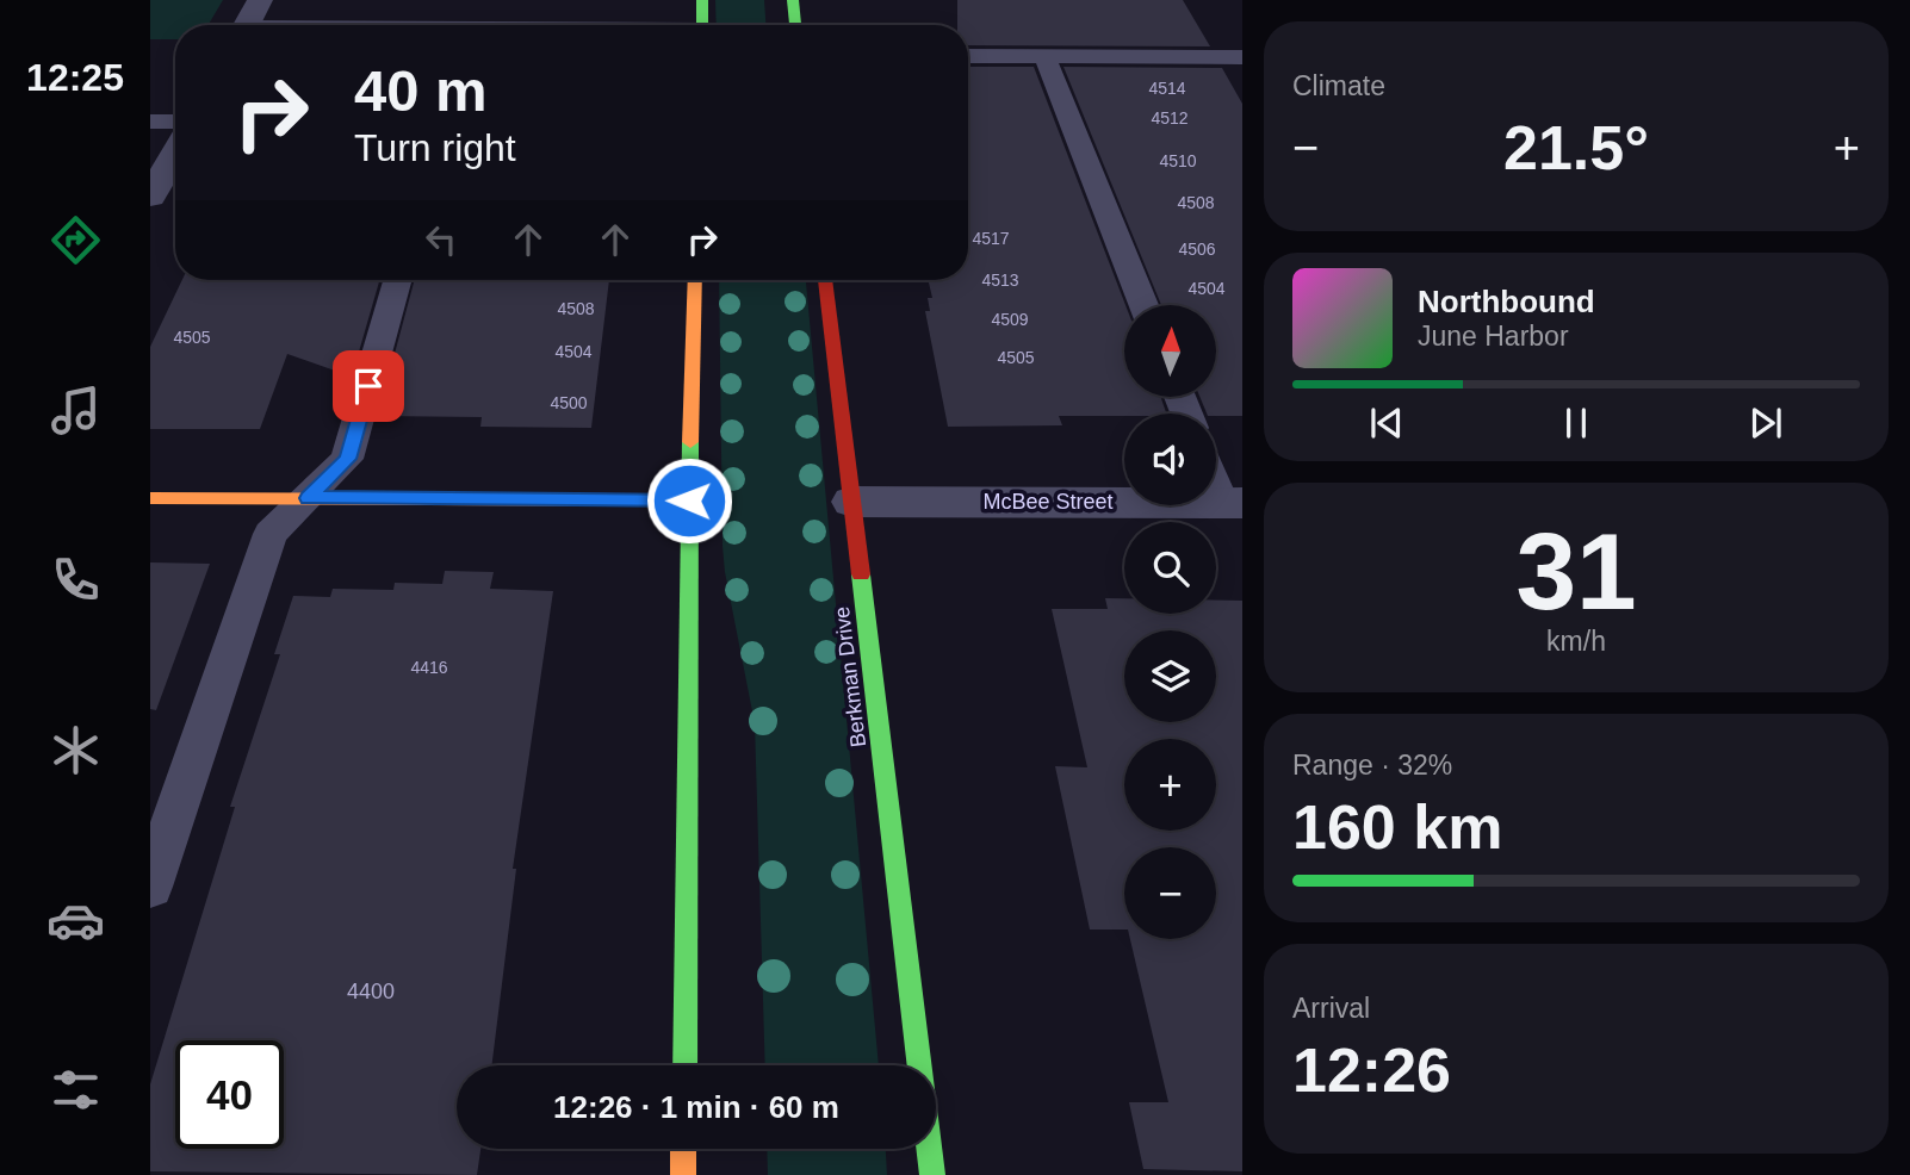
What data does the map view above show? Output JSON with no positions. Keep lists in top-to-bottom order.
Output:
{
  "streets": {
    "street": ["McBee Street", "Berkman Drive"]
  },
  "crossings": [
    ["McBee Street", "Berkman Drive"]
  ],
  "house_numbers": [
    "4514",
    "4512",
    "4510",
    "4508",
    "4517",
    "4506",
    "4513",
    "4504",
    "4508",
    "4509",
    "4505",
    "4504",
    "4505",
    "4500",
    "4416",
    "4400"
  ],
  "north": "top",
  "page": {
    "tabs": "12:25",
    "tile": [
      "Climate",
      ["31", "km/h"],
      ["Range · 32%", "160 km"],
      ["Arrival", "12:26"]
    ],
    "turn": ["40 m", "Turn right"],
    "heat": ["−", "21.5°", "+"],
    "song": ["Northbound", "June Harbor"],
    "map_buttons": ["+", "−"],
    "limit": "40",
    "trip": "12:26 · 1 min · 60 m"
  }
}
